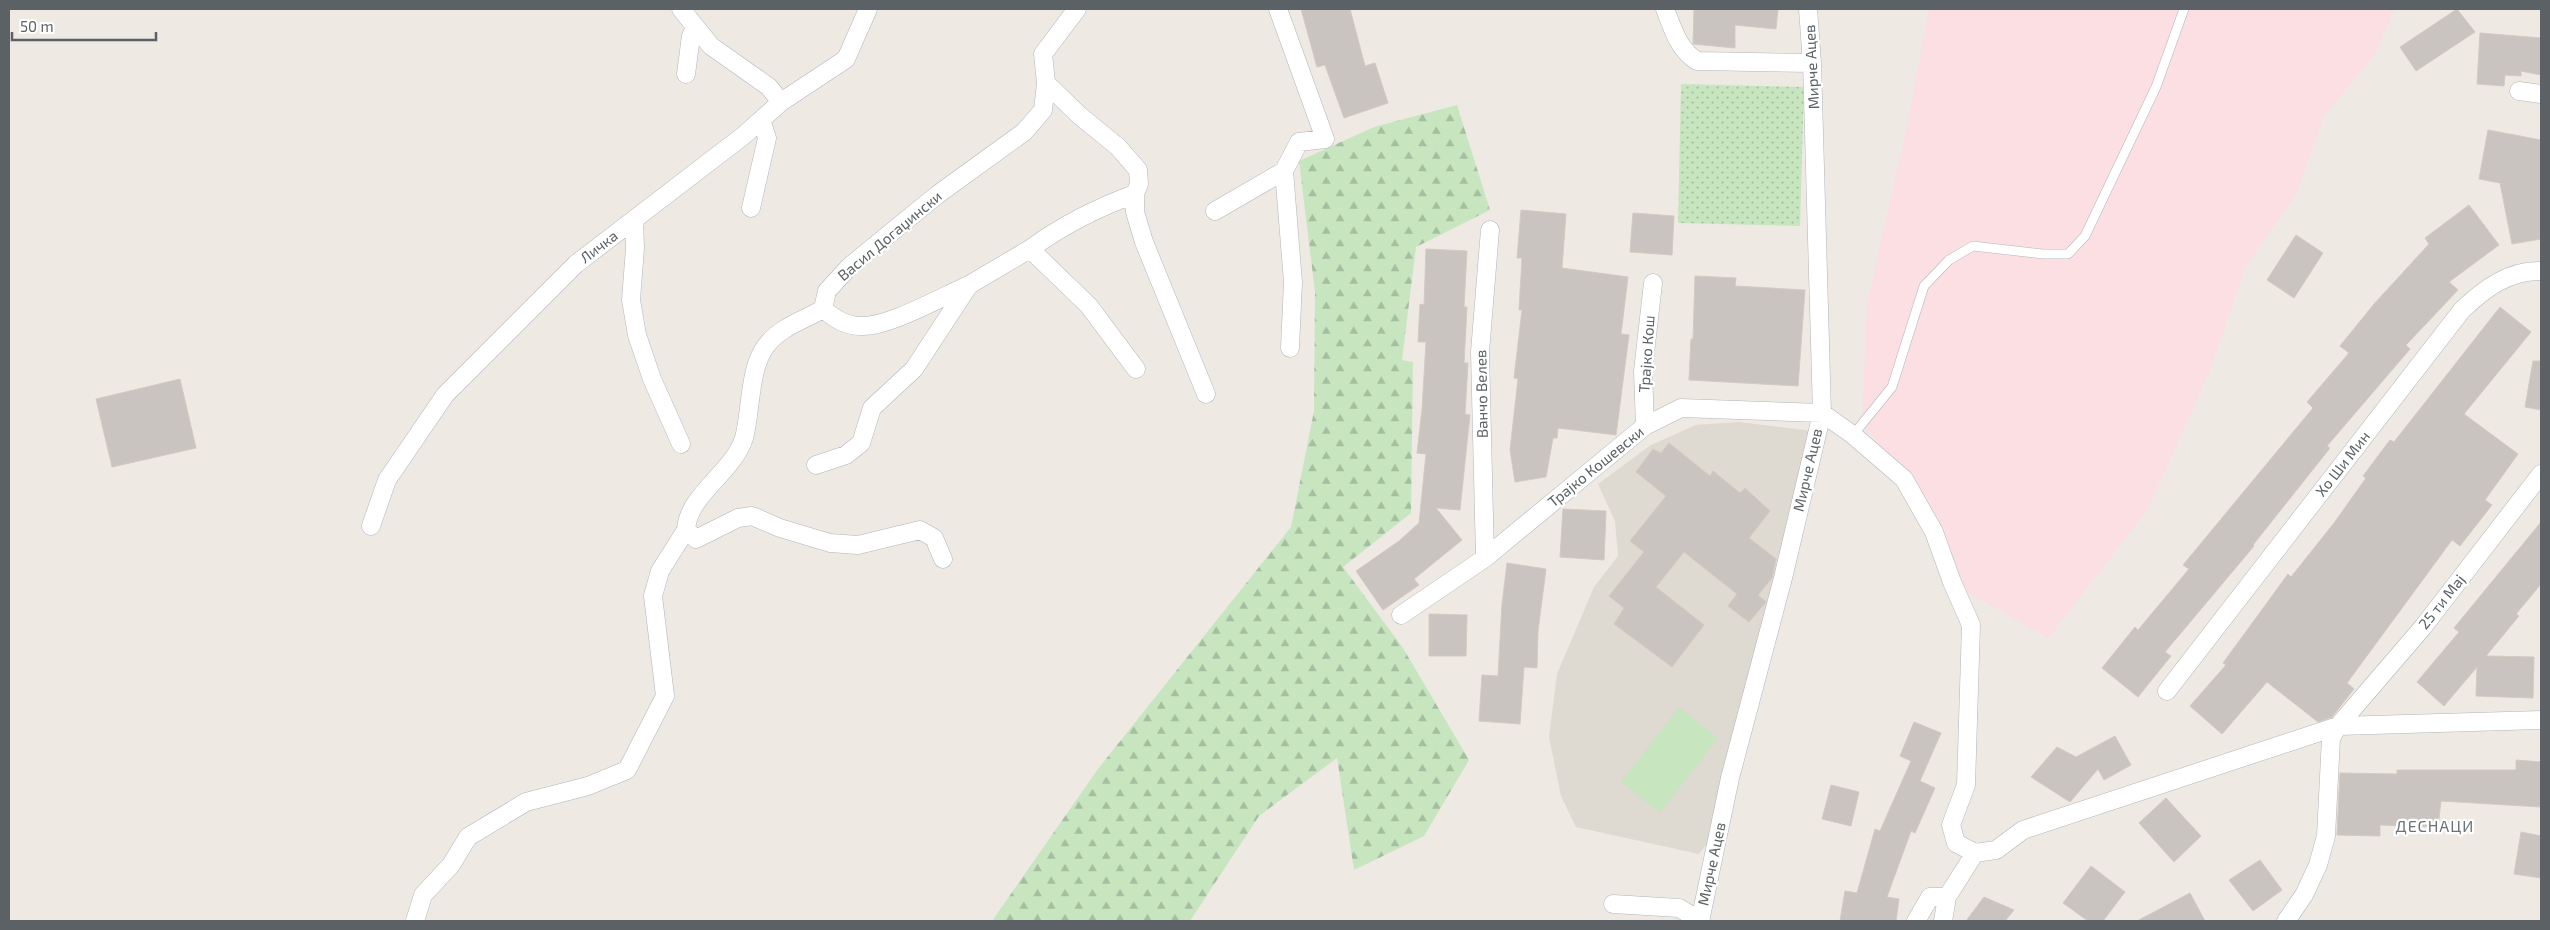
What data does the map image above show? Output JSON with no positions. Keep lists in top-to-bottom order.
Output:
{
  "streets": {
    "street": [
      "Мирче Ацев",
      "Васил Догаџински",
      "Личка",
      "Трајко Кош",
      "Ванчо Велев",
      "Хо Ши Мин",
      "Трајко Кошевски",
      "25 ти Мај"
    ]
  },
  "crossings": [
    ["Мирче Ацев", "Трајко Кошевски"],
    ["Трајко Кош", "Трајко Кошевски"],
    ["Ванчо Велев", "Трајко Кошевски"]
  ],
  "districts": ["ДЕСНАЦИ"],
  "scale_bar": "50 m"
}
